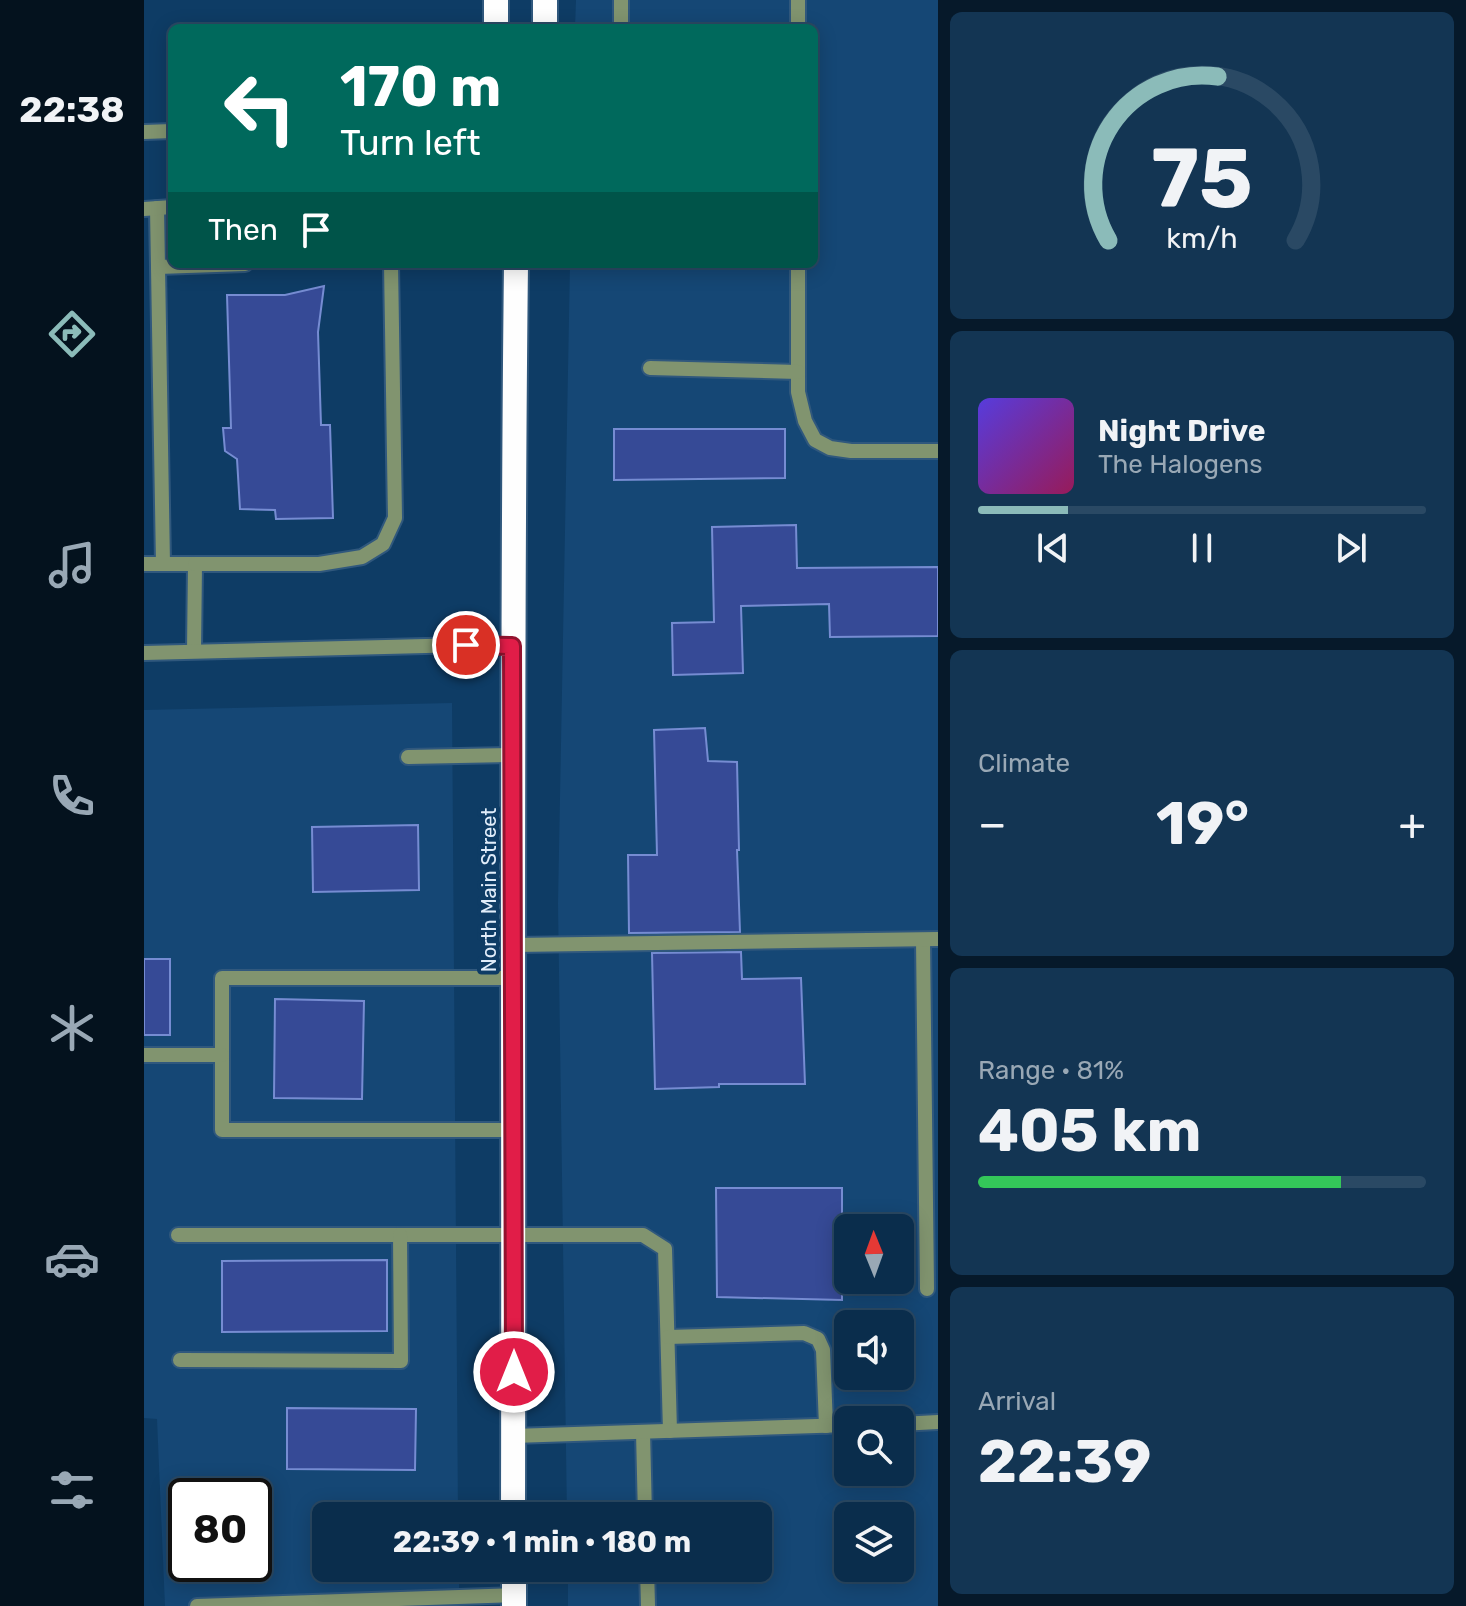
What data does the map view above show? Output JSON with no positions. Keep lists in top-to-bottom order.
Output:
{
  "streets": {
    "highway": ["North Main Street"]
  },
  "north": "top",
  "page": {
    "tabs": "22:38",
    "turn": ["170 m", "Turn left"],
    "then": "Then",
    "song": ["Night Drive", "The Halogens"],
    "tile": [
      "Climate",
      ["Range · 81%", "405 km"],
      ["Arrival", "22:39"]
    ],
    "heat": ["−", "19°", "+"],
    "limit": "80",
    "trip": "22:39 · 1 min · 180 m",
    "gauge": ["75", "km/h"]
  }
}
